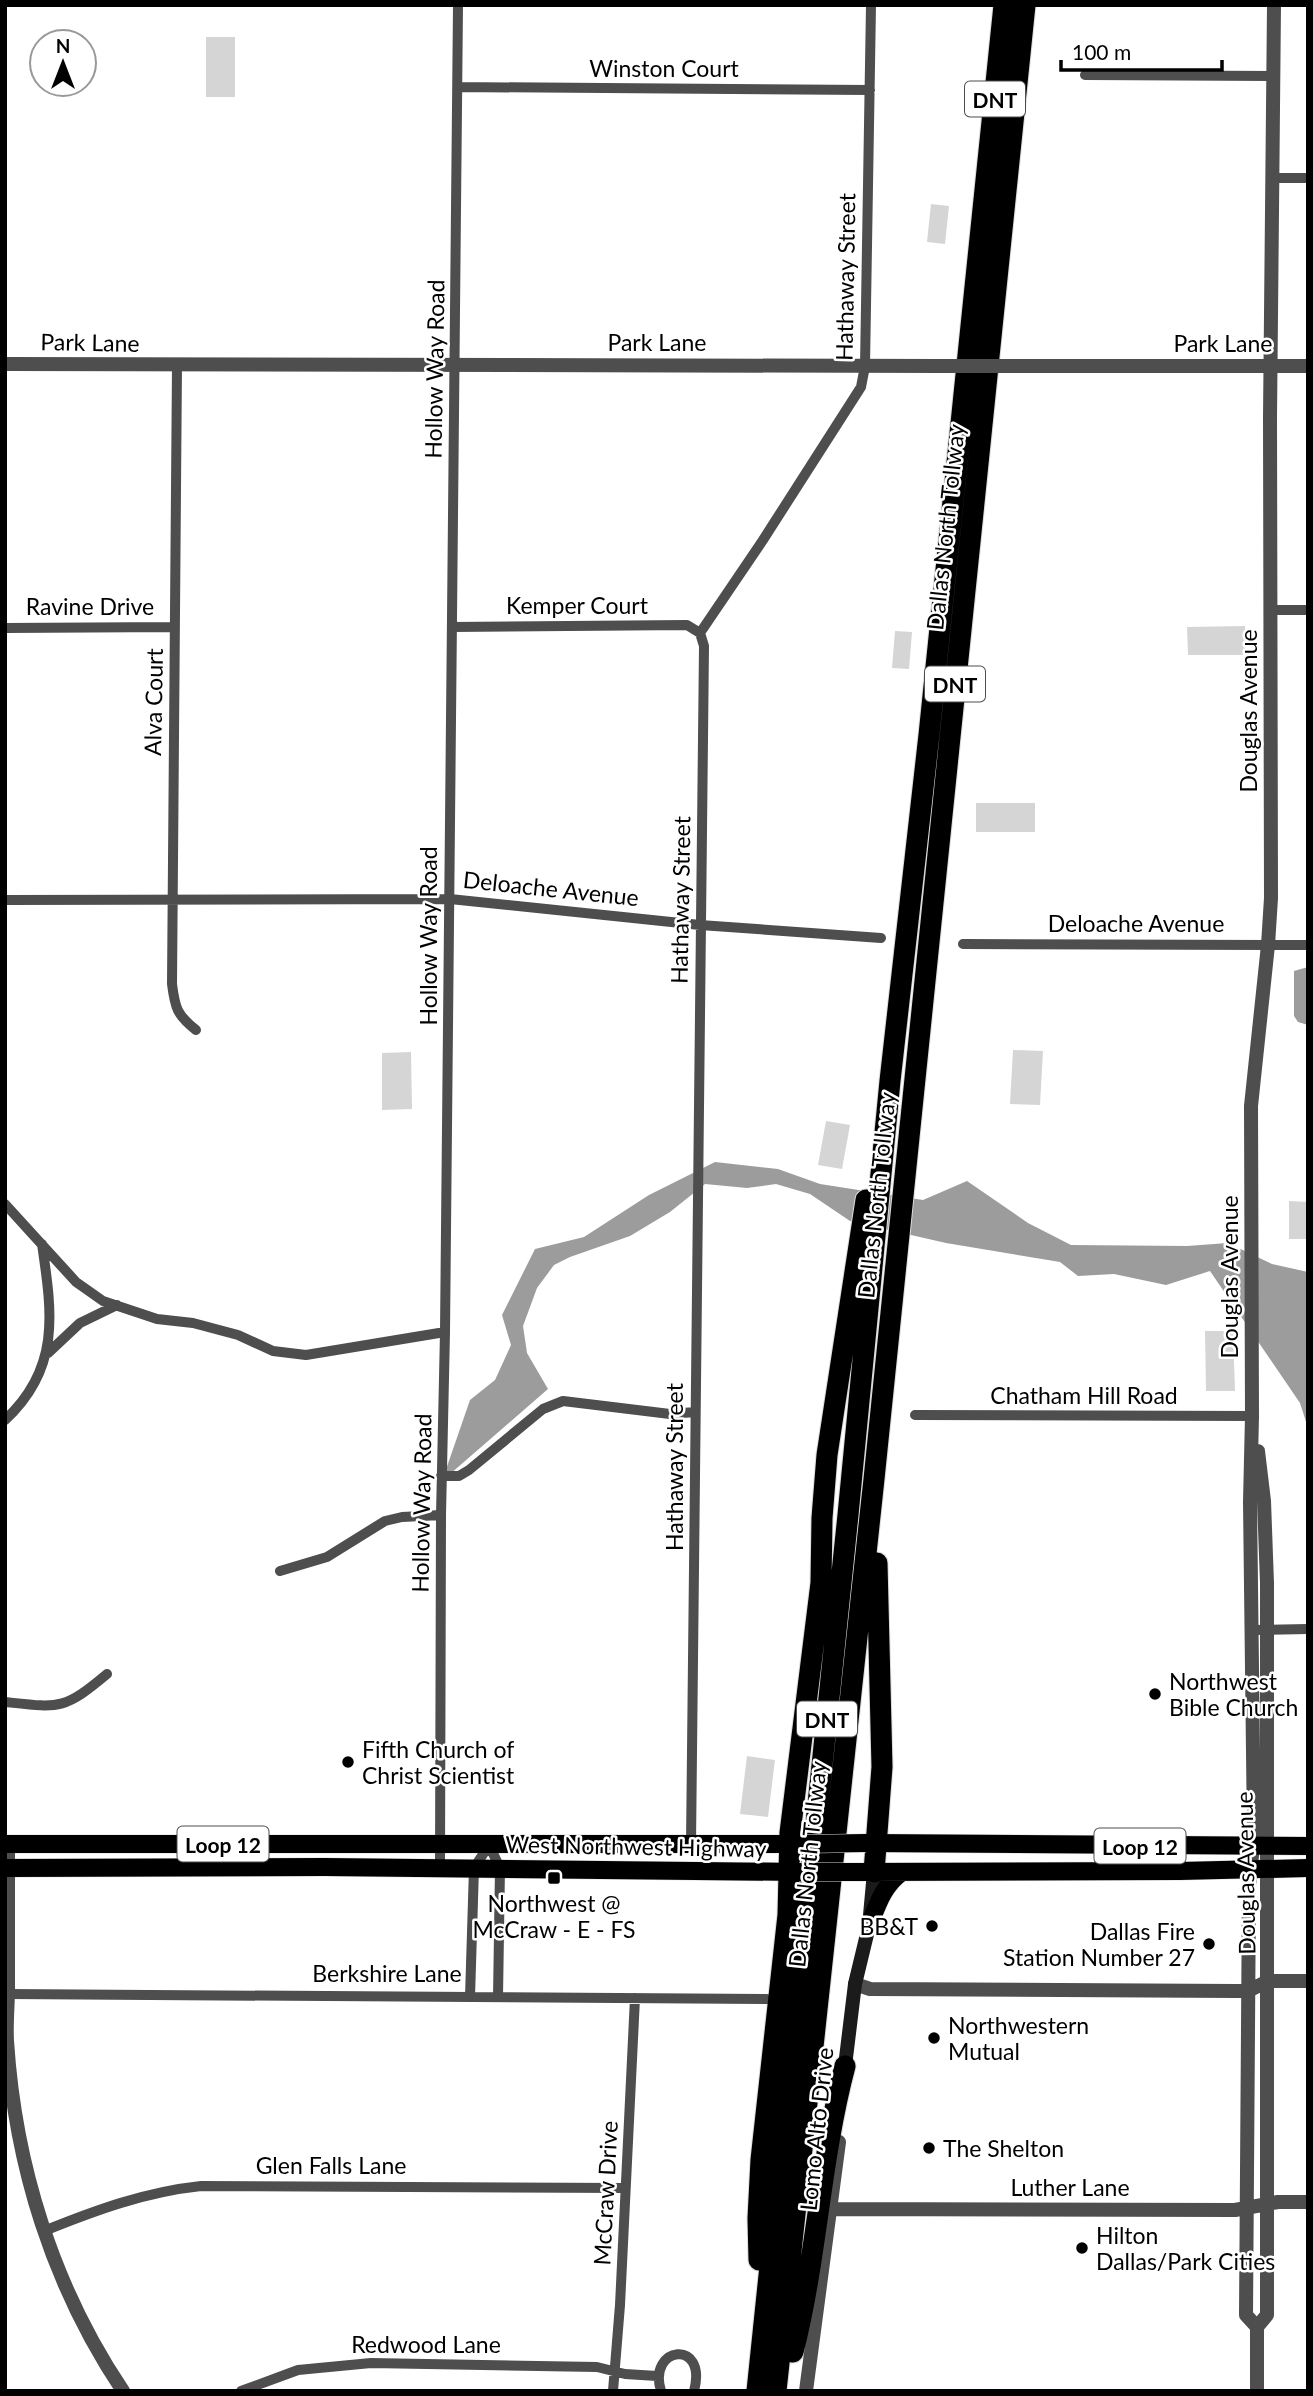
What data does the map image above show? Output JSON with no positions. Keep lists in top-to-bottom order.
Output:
{
  "streets": {
    "highway": ["DNT", "Dallas North Tollway"],
    "main road": ["Loop 12", "West Northwest Highway", "Lomo Alto Drive"],
    "street": [
      "Winston Court",
      "Hathaway Street",
      "Park Lane",
      "Hollow Way Road",
      "Kemper Court",
      "Ravine Drive",
      "Alva Court",
      "Douglas Avenue",
      "Deloache Avenue",
      "Chatham Hill Road",
      "Berkshire Lane",
      "Glen Falls Lane",
      "Luther Lane",
      "McCraw Drive",
      "Redwood Lane"
    ]
  },
  "crossings": [
    ["Winston Court", "Hathaway Street"],
    ["Winston Court", "Hollow Way Road"],
    ["Hathaway Street", "Park Lane"],
    ["Hathaway Street", "Kemper Court"],
    ["Hathaway Street", "Deloache Avenue"],
    ["Hathaway Street", "West Northwest Highway"],
    ["Park Lane", "Hollow Way Road"],
    ["Park Lane", "Alva Court"],
    ["Park Lane", "Douglas Avenue"],
    ["Hollow Way Road", "Kemper Court"],
    ["Hollow Way Road", "Deloache Avenue"],
    ["Hollow Way Road", "West Northwest Highway"],
    ["Ravine Drive", "Alva Court"],
    ["Alva Court", "Deloache Avenue"],
    ["Douglas Avenue", "Deloache Avenue"],
    ["Douglas Avenue", "Chatham Hill Road"],
    ["Douglas Avenue", "West Northwest Highway"],
    ["Douglas Avenue", "Luther Lane"],
    ["West Northwest Highway", "Lomo Alto Drive"],
    ["Berkshire Lane", "McCraw Drive"],
    ["Lomo Alto Drive", "Luther Lane"],
    ["Glen Falls Lane", "McCraw Drive"],
    ["McCraw Drive", "Redwood Lane"]
  ],
  "places": {
    "other": [
      "Northwest Bible Church",
      "Fifth Church of Christ Scientist",
      "BB&T",
      "Dallas Fire Station Number 27",
      "Northwestern Mutual",
      "The Shelton",
      "Hilton Dallas/Park Cities"
    ],
    "transit": ["Northwest @ McCraw - E - FS"]
  },
  "scale_bar": "100 m",
  "north": "top"
}
